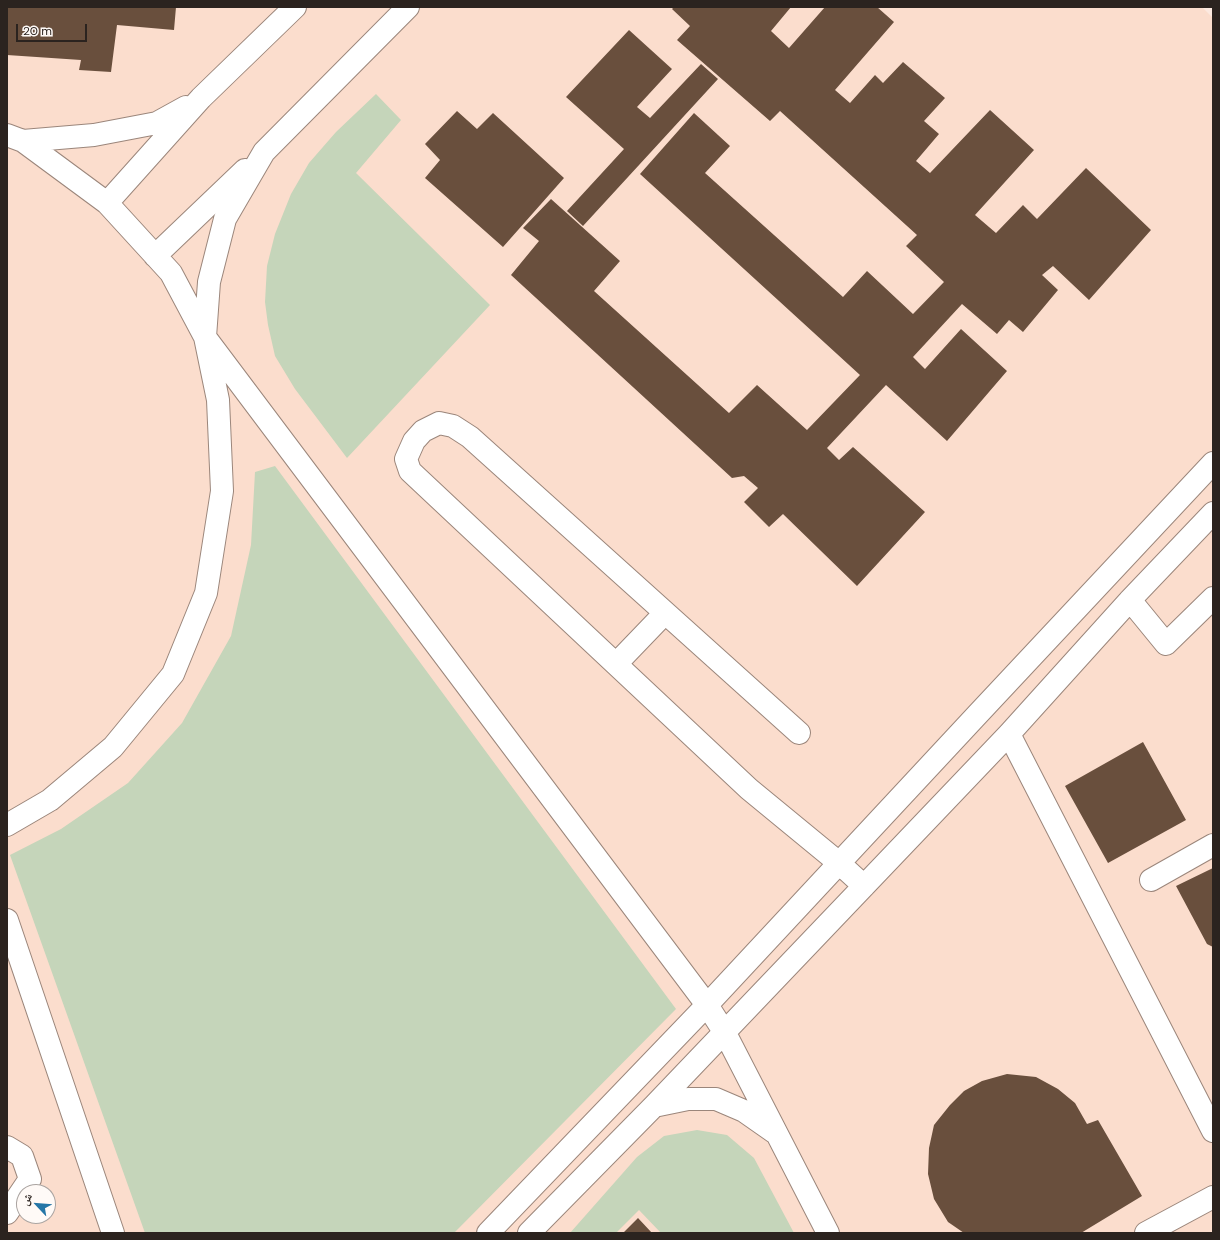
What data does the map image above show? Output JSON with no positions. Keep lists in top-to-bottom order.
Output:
{
  "scale_bar": "20 m",
  "north": "top left"
}
